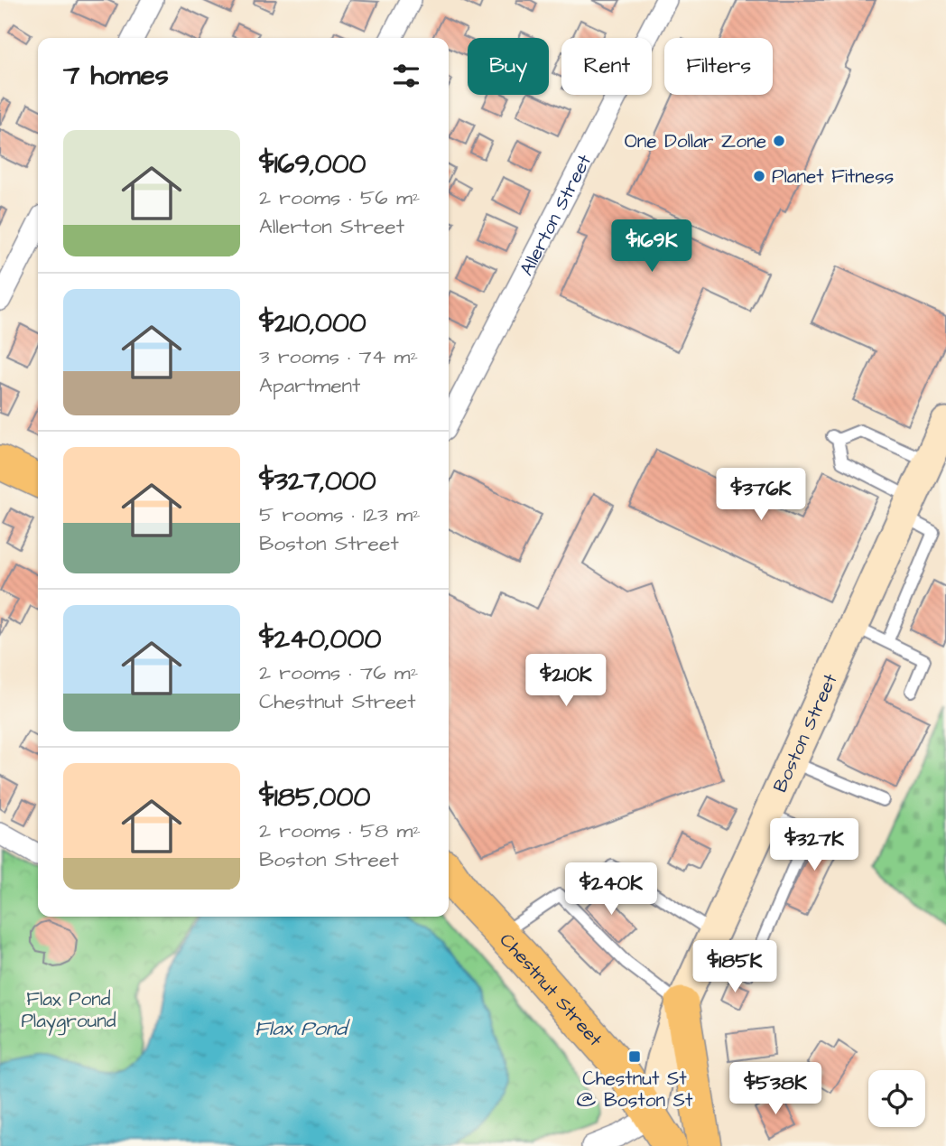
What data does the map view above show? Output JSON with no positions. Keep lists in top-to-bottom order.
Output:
{
  "streets": {
    "main road": ["Boston Street", "Chestnut Street"],
    "street": ["Allerton Street"]
  },
  "crossings": [
    ["Boston Street", "Chestnut Street"]
  ],
  "water": ["Flax Pond"],
  "parks": ["Flax Pond Playground"],
  "places": {
    "other": ["One Dollar Zone", "Planet Fitness"],
    "transit": ["Chestnut St @ Boston St"]
  },
  "page": {
    "chip": ["Buy", "Rent", "Filters"],
    "heading": "7 homes",
    "list": [
      {
        "name": "$169,000",
        "note": "2 rooms · 56 m² · Allerton Street"
      },
      {
        "name": "$210,000",
        "note": "3 rooms · 74 m² · Apartment"
      },
      {
        "name": "$327,000",
        "note": "5 rooms · 123 m² · Boston Street"
      },
      {
        "name": "$240,000",
        "note": "2 rooms · 76 m² · Chestnut Street"
      },
      {
        "name": "$185,000",
        "note": "2 rooms · 58 m² · Boston Street"
      }
    ],
    "price": [
      "$169K",
      "$376K",
      "$210K",
      "$327K",
      "$240K",
      "$185K",
      "$538K"
    ]
  }
}
